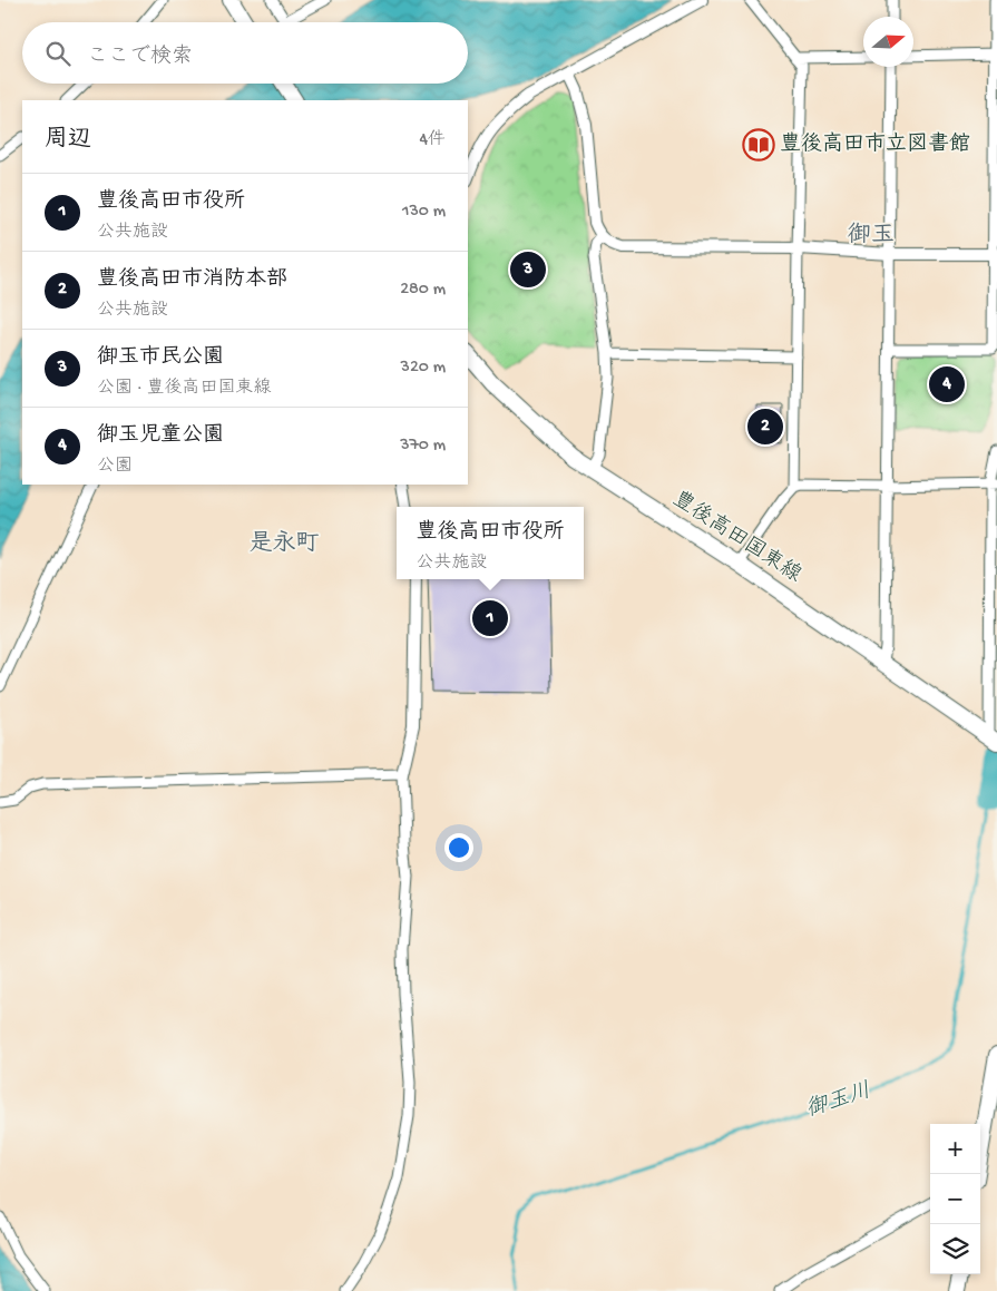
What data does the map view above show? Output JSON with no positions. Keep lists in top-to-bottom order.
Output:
{
  "streets": {
    "main road": ["豊後高田国東線"]
  },
  "districts": ["御玉", "是永町"],
  "water": ["御玉川"],
  "places": {
    "library": ["豊後高田市立図書館"]
  },
  "north": "right",
  "page": {
    "search": "ここで検索",
    "heading": ["周辺", "4件"],
    "list": [
      {
        "mark": "1",
        "name": "豊後高田市役所",
        "note": "公共施設",
        "value": "130 m"
      },
      {
        "mark": "2",
        "name": "豊後高田市消防本部",
        "note": "公共施設",
        "value": "280 m"
      },
      {
        "mark": "3",
        "name": "御玉市民公園",
        "note": "公園 · 豊後高田国東線",
        "value": "320 m"
      },
      {
        "mark": "4",
        "name": "御玉児童公園",
        "note": "公園",
        "value": "370 m"
      }
    ],
    "pins": [
      "3",
      "4",
      "2",
      "1"
    ],
    "popup": ["豊後高田市役所", "公共施設"],
    "map_buttons": ["+", "−"]
  }
}
